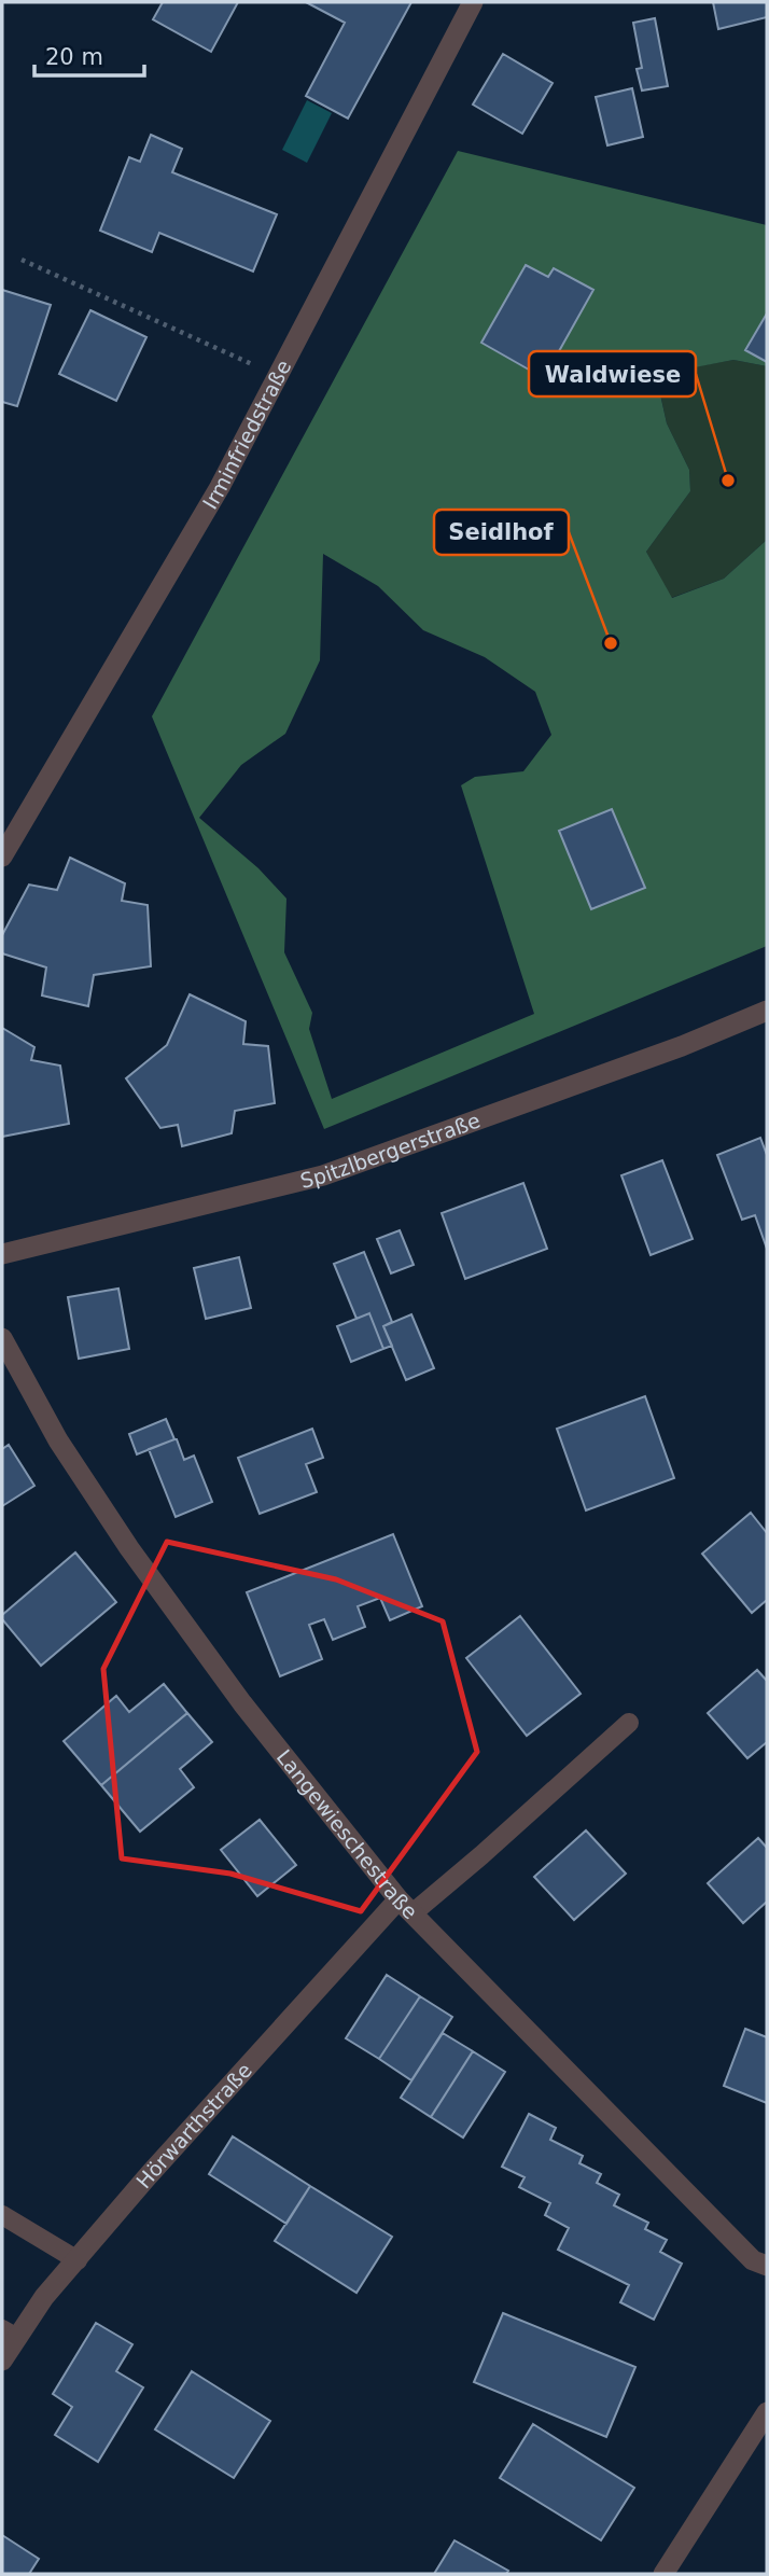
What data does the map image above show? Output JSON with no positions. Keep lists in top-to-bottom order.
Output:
{
  "streets": {
    "street": [
      "Irminfriedstraße",
      "Spitzlbergerstraße",
      "Langewieschestraße",
      "Hörwarthstraße"
    ]
  },
  "crossings": [
    ["Langewieschestraße", "Hörwarthstraße"]
  ],
  "places": ["Waldwiese", "Seidlhof"],
  "scale_bar": "20 m"
}
